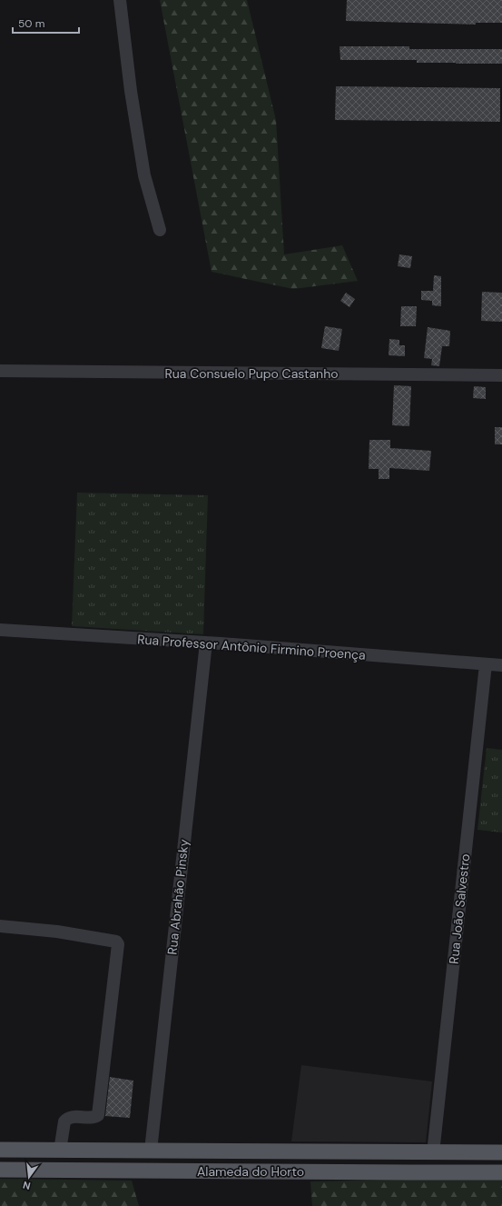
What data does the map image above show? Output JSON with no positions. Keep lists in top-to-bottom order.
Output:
{
  "streets": {
    "main road": ["Alameda do Horto"],
    "street": [
      "Rua Consuelo Pupo Castanho",
      "Rua Professor Antônio Firmino Proença",
      "Rua Abrahão Pinsky",
      "Rua João Salvestro"
    ]
  },
  "crossings": [
    ["Rua Professor Antônio Firmino Proença", "Rua Abrahão Pinsky"],
    ["Rua Professor Antônio Firmino Proença", "Rua João Salvestro"],
    ["Rua Abrahão Pinsky", "Alameda do Horto"],
    ["Rua João Salvestro", "Alameda do Horto"]
  ],
  "scale_bar": "50 m",
  "north": "bottom"
}
